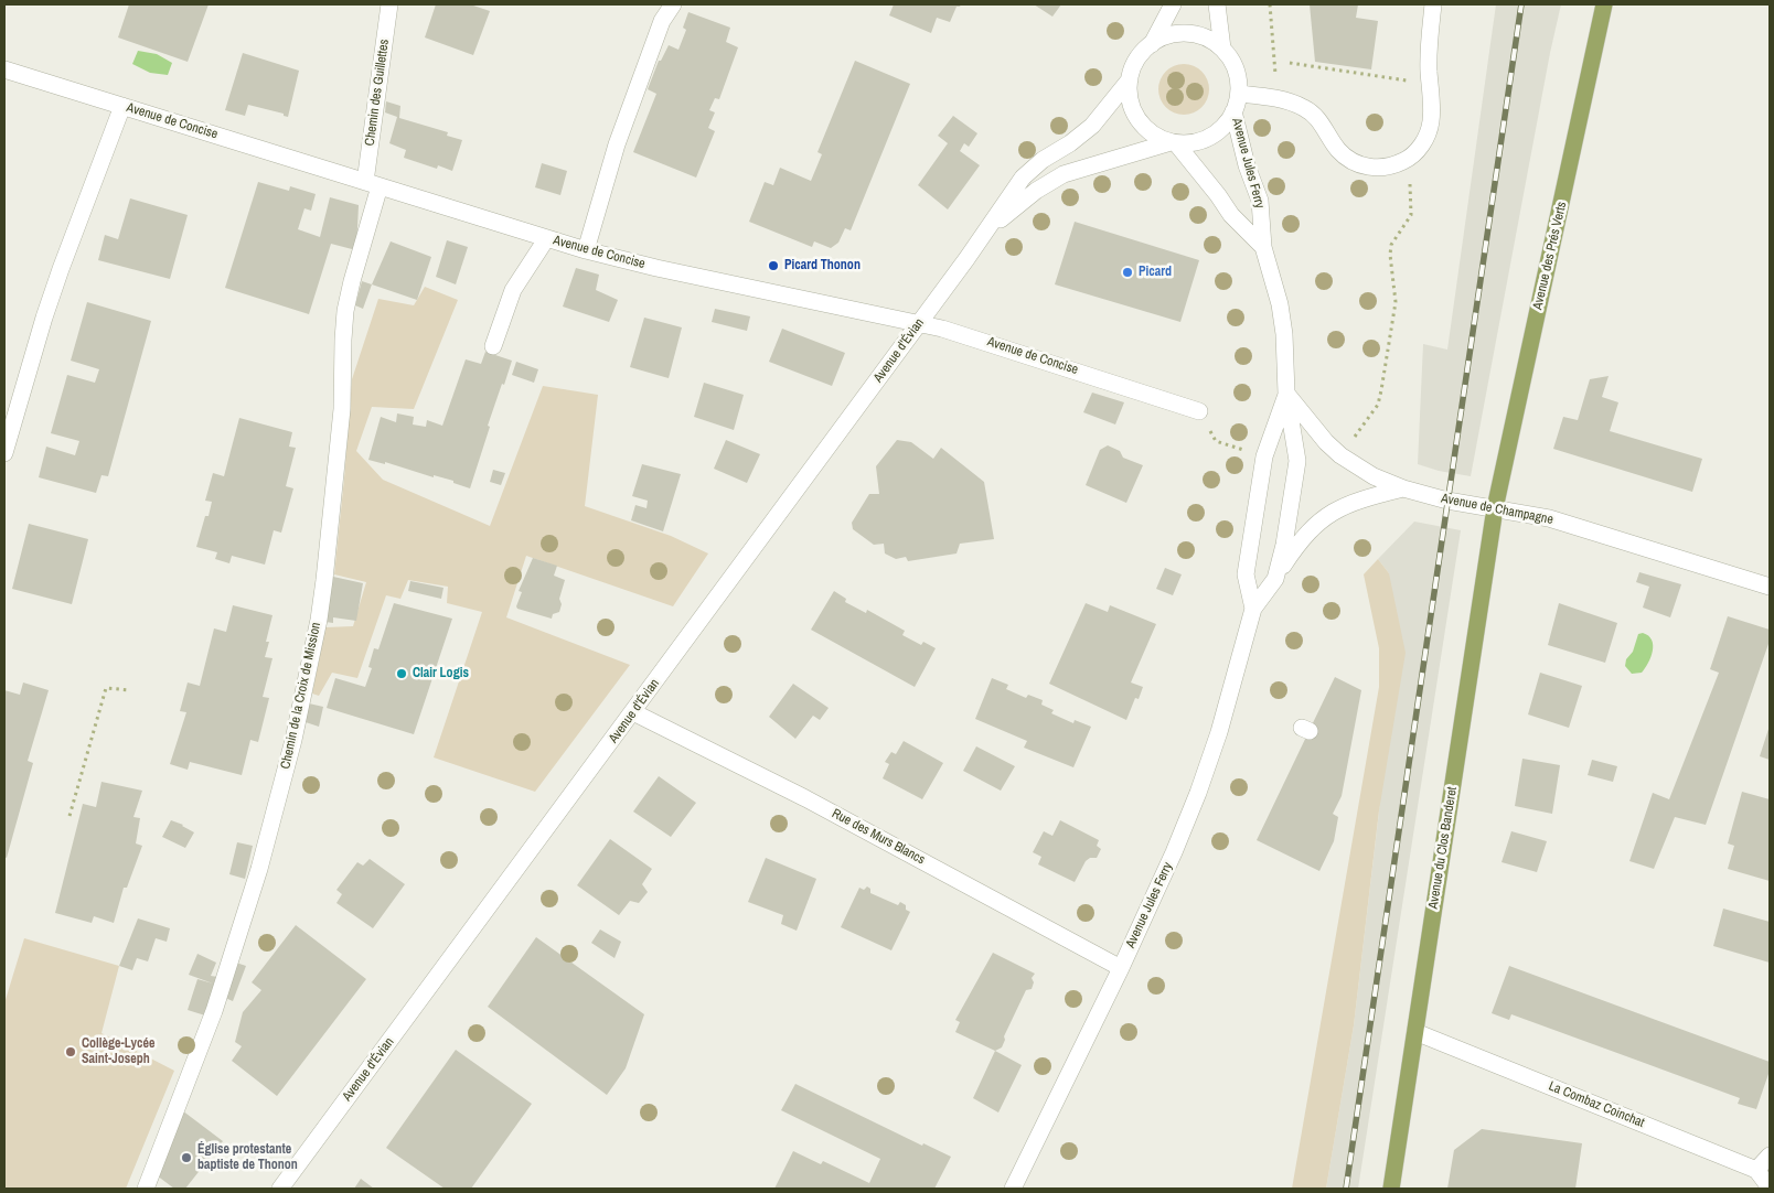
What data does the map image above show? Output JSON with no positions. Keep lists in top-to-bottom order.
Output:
{
  "streets": {
    "main road": ["Avenue des Prés Verts", "Avenue du Clos Banderet"],
    "street": [
      "Chemin des Guillettes",
      "Avenue de Concise",
      "Avenue Jules Ferry",
      "Avenue d'Évian",
      "Avenue de Champagne",
      "Chemin de la Croix de Mission",
      "Rue des Murs Blancs",
      "La Combaz Coinchat"
    ]
  },
  "crossings": [
    ["Chemin des Guillettes", "Avenue de Concise"],
    ["Chemin des Guillettes", "Chemin de la Croix de Mission"],
    ["Avenue de Concise", "Avenue d'Évian"],
    ["Avenue de Concise", "Chemin de la Croix de Mission"],
    ["Avenue Jules Ferry", "Avenue d'Évian"],
    ["Avenue Jules Ferry", "Avenue de Champagne"],
    ["Avenue Jules Ferry", "Rue des Murs Blancs"],
    ["Avenue des Prés Verts", "Avenue de Champagne"],
    ["Avenue des Prés Verts", "Avenue du Clos Banderet"],
    ["Avenue d'Évian", "Rue des Murs Blancs"],
    ["Avenue de Champagne", "Avenue du Clos Banderet"],
    ["Avenue du Clos Banderet", "La Combaz Coinchat"]
  ],
  "places": [
    "Picard Thonon",
    "Picard",
    "Clair Logis",
    "Collège-Lycée Saint-Joseph",
    "Église protestante baptiste de Thonon"
  ]
}
